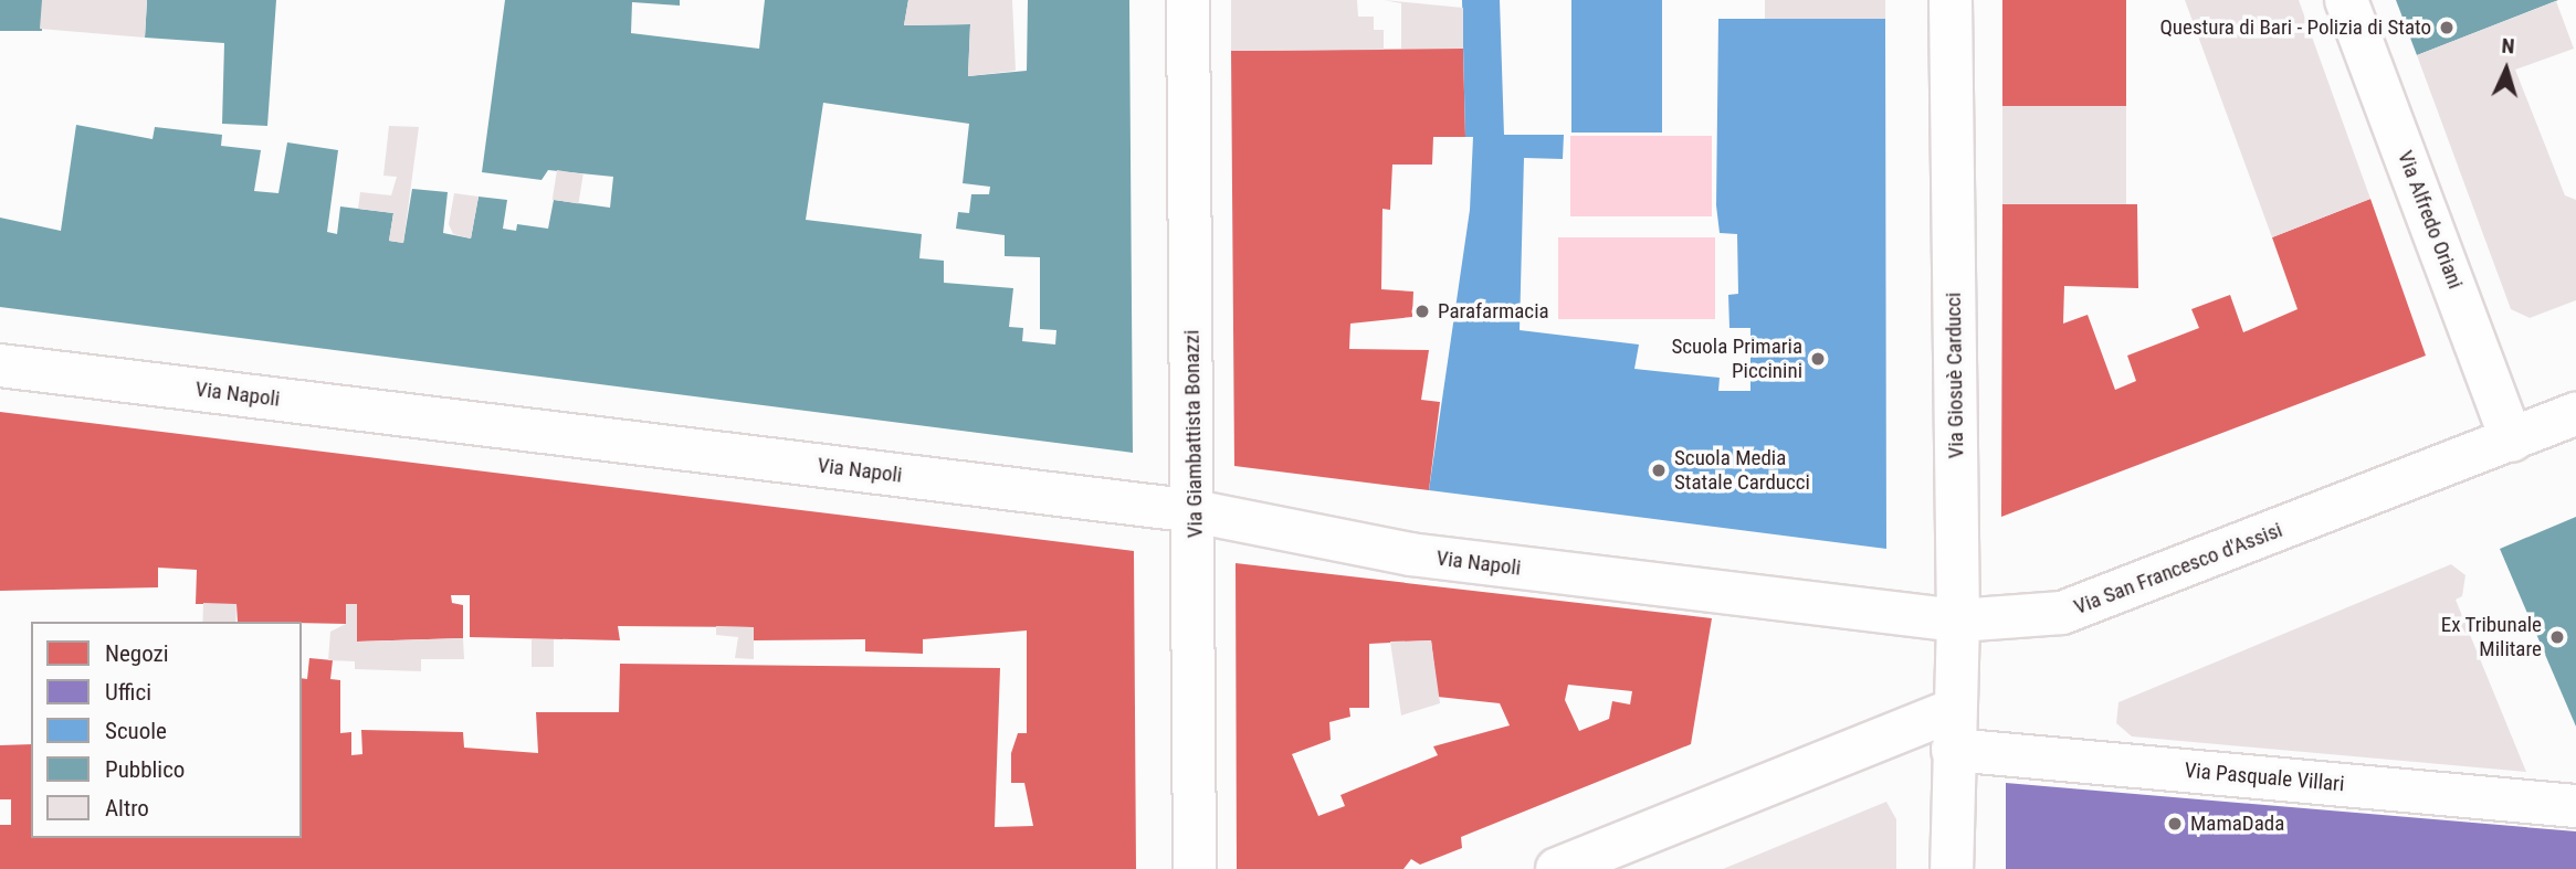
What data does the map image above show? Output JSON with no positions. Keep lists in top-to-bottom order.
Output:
{
  "streets": {
    "street": [
      "Via Alfredo Oriani",
      "Via Giosuè Carducci",
      "Via Napoli",
      "Via Giambattista Bonazzi",
      "Via San Francesco d'Assisi",
      "Via Pasquale Villari"
    ]
  },
  "crossings": [
    ["Via Alfredo Oriani", "Via San Francesco d'Assisi"],
    ["Via Giosuè Carducci", "Via San Francesco d'Assisi"],
    ["Via Giosuè Carducci", "Via Pasquale Villari"],
    ["Via Napoli", "Via Giambattista Bonazzi"],
    ["Via Napoli", "Via San Francesco d'Assisi"]
  ],
  "places": [
    "Questura di Bari - Polizia di Stato",
    "Parafarmacia",
    "Scuola Primaria Piccinini",
    "Scuola Media Statale Carducci",
    "Ex Tribunale Militare",
    "MamaDada"
  ],
  "legend": [
    "Negozi",
    "Uffici",
    "Scuole",
    "Pubblico",
    "Altro"
  ],
  "north": "top"
}
